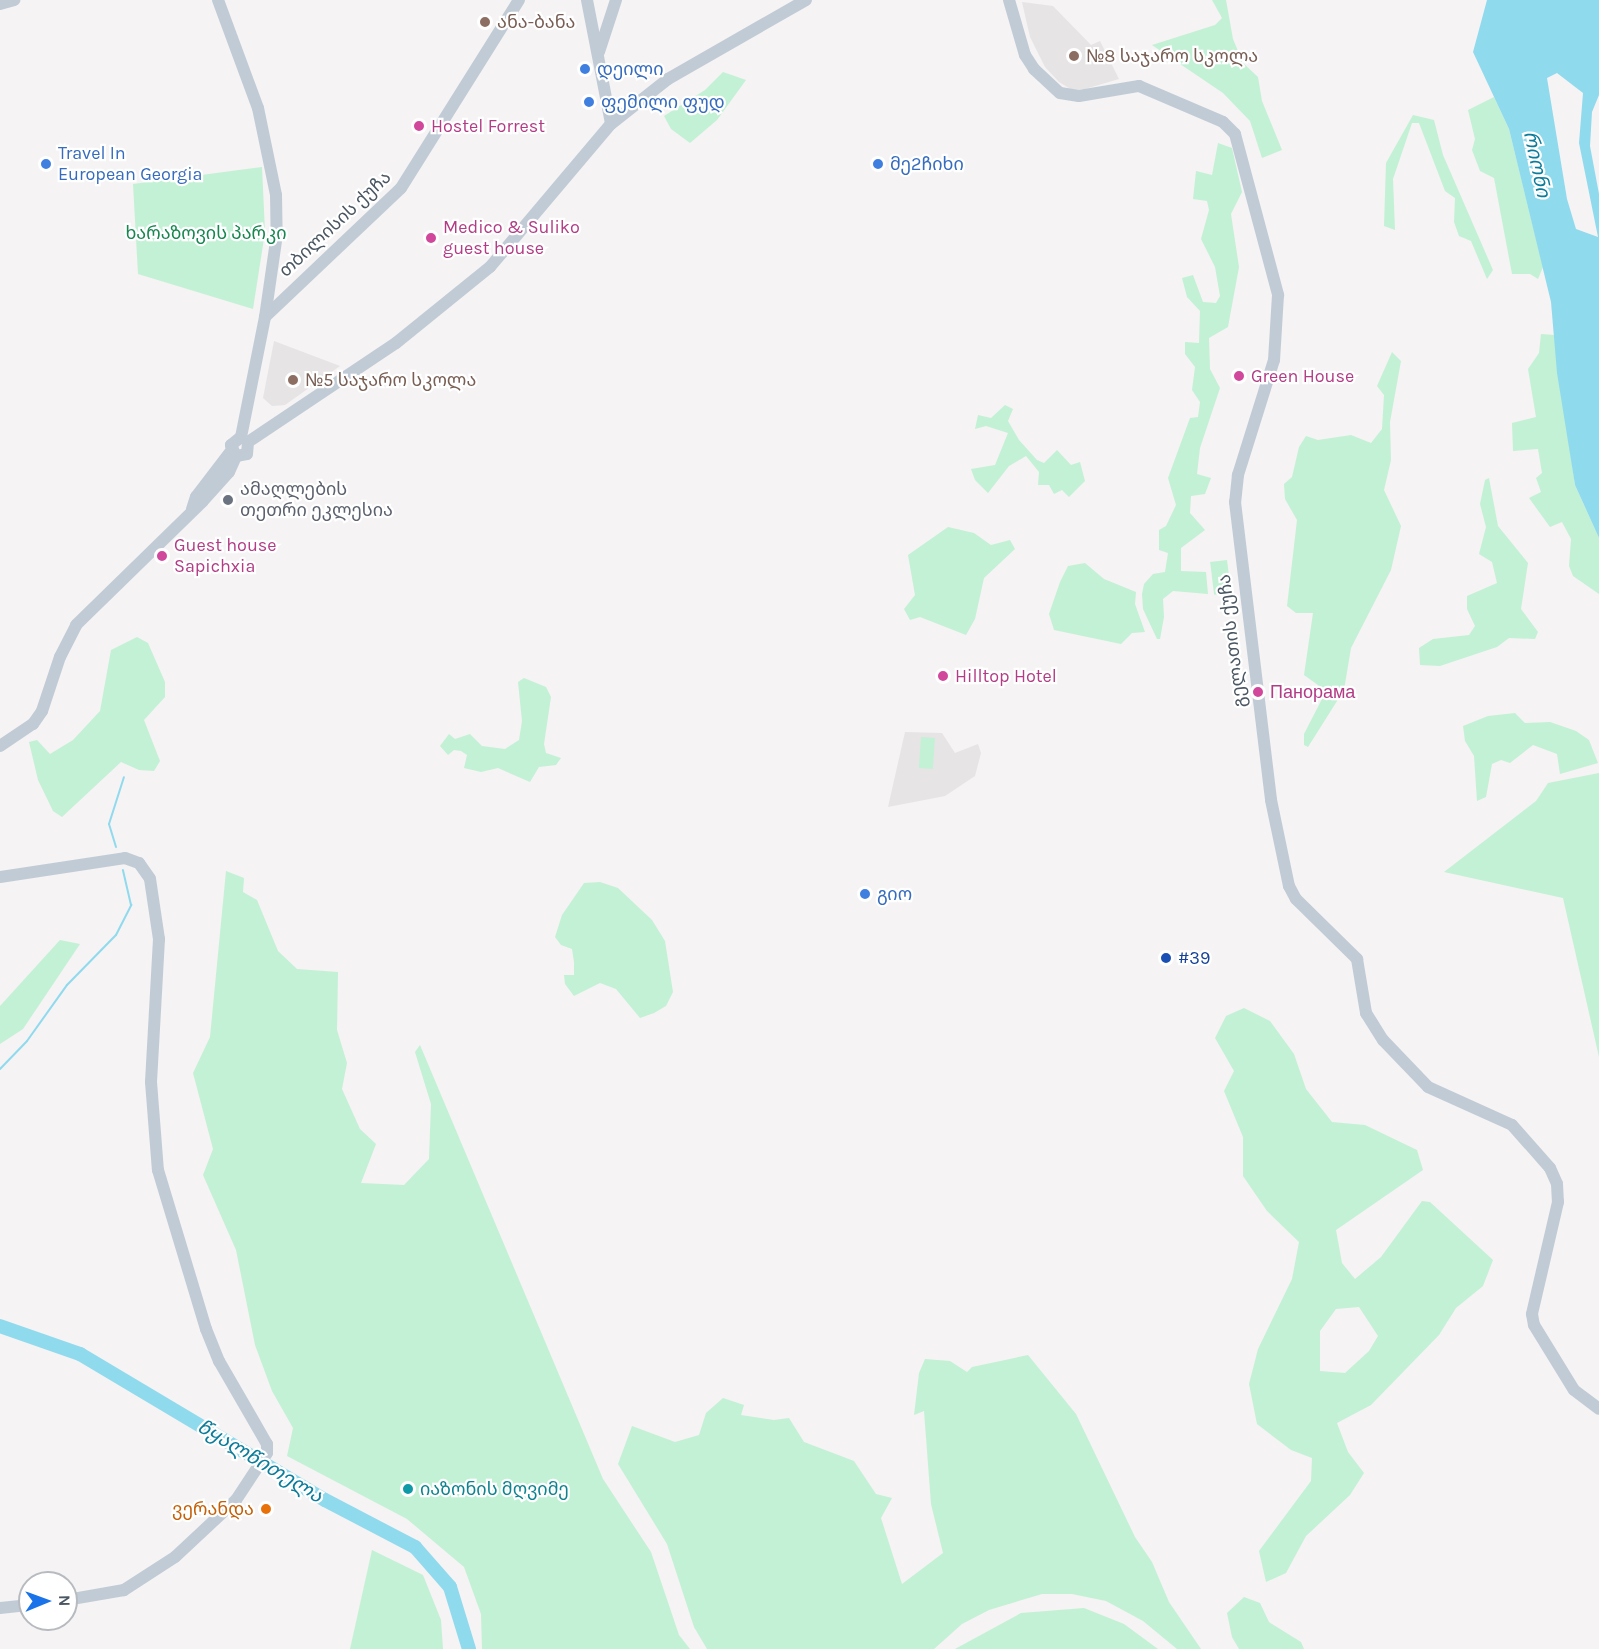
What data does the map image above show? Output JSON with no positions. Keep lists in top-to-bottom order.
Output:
{
  "streets": {
    "main road": ["თბილისის ქუჩა", "გელათის ქუჩა"]
  },
  "water": ["რიონი", "წყალწითელა"],
  "parks": ["ხარაზოვის პარკი"],
  "places": [
    "ანა-ბანა",
    "№8 საჯარო სკოლა",
    "დეილი",
    "ფემილი ფუდ",
    "Hostel Forrest",
    "Travel In European Georgia",
    "მე2ჩიხი",
    "Medico & Suliko guest house",
    "Green House",
    "№5 საჯარო სკოლა",
    "ამაღლების თეთრი ეკლესია",
    "Guest house Sapichxia",
    "Hilltop Hotel",
    "Панорама",
    "გიო",
    "#39",
    "იაზონის მღვიმე",
    "ვერანდა"
  ],
  "north": "right"
}
